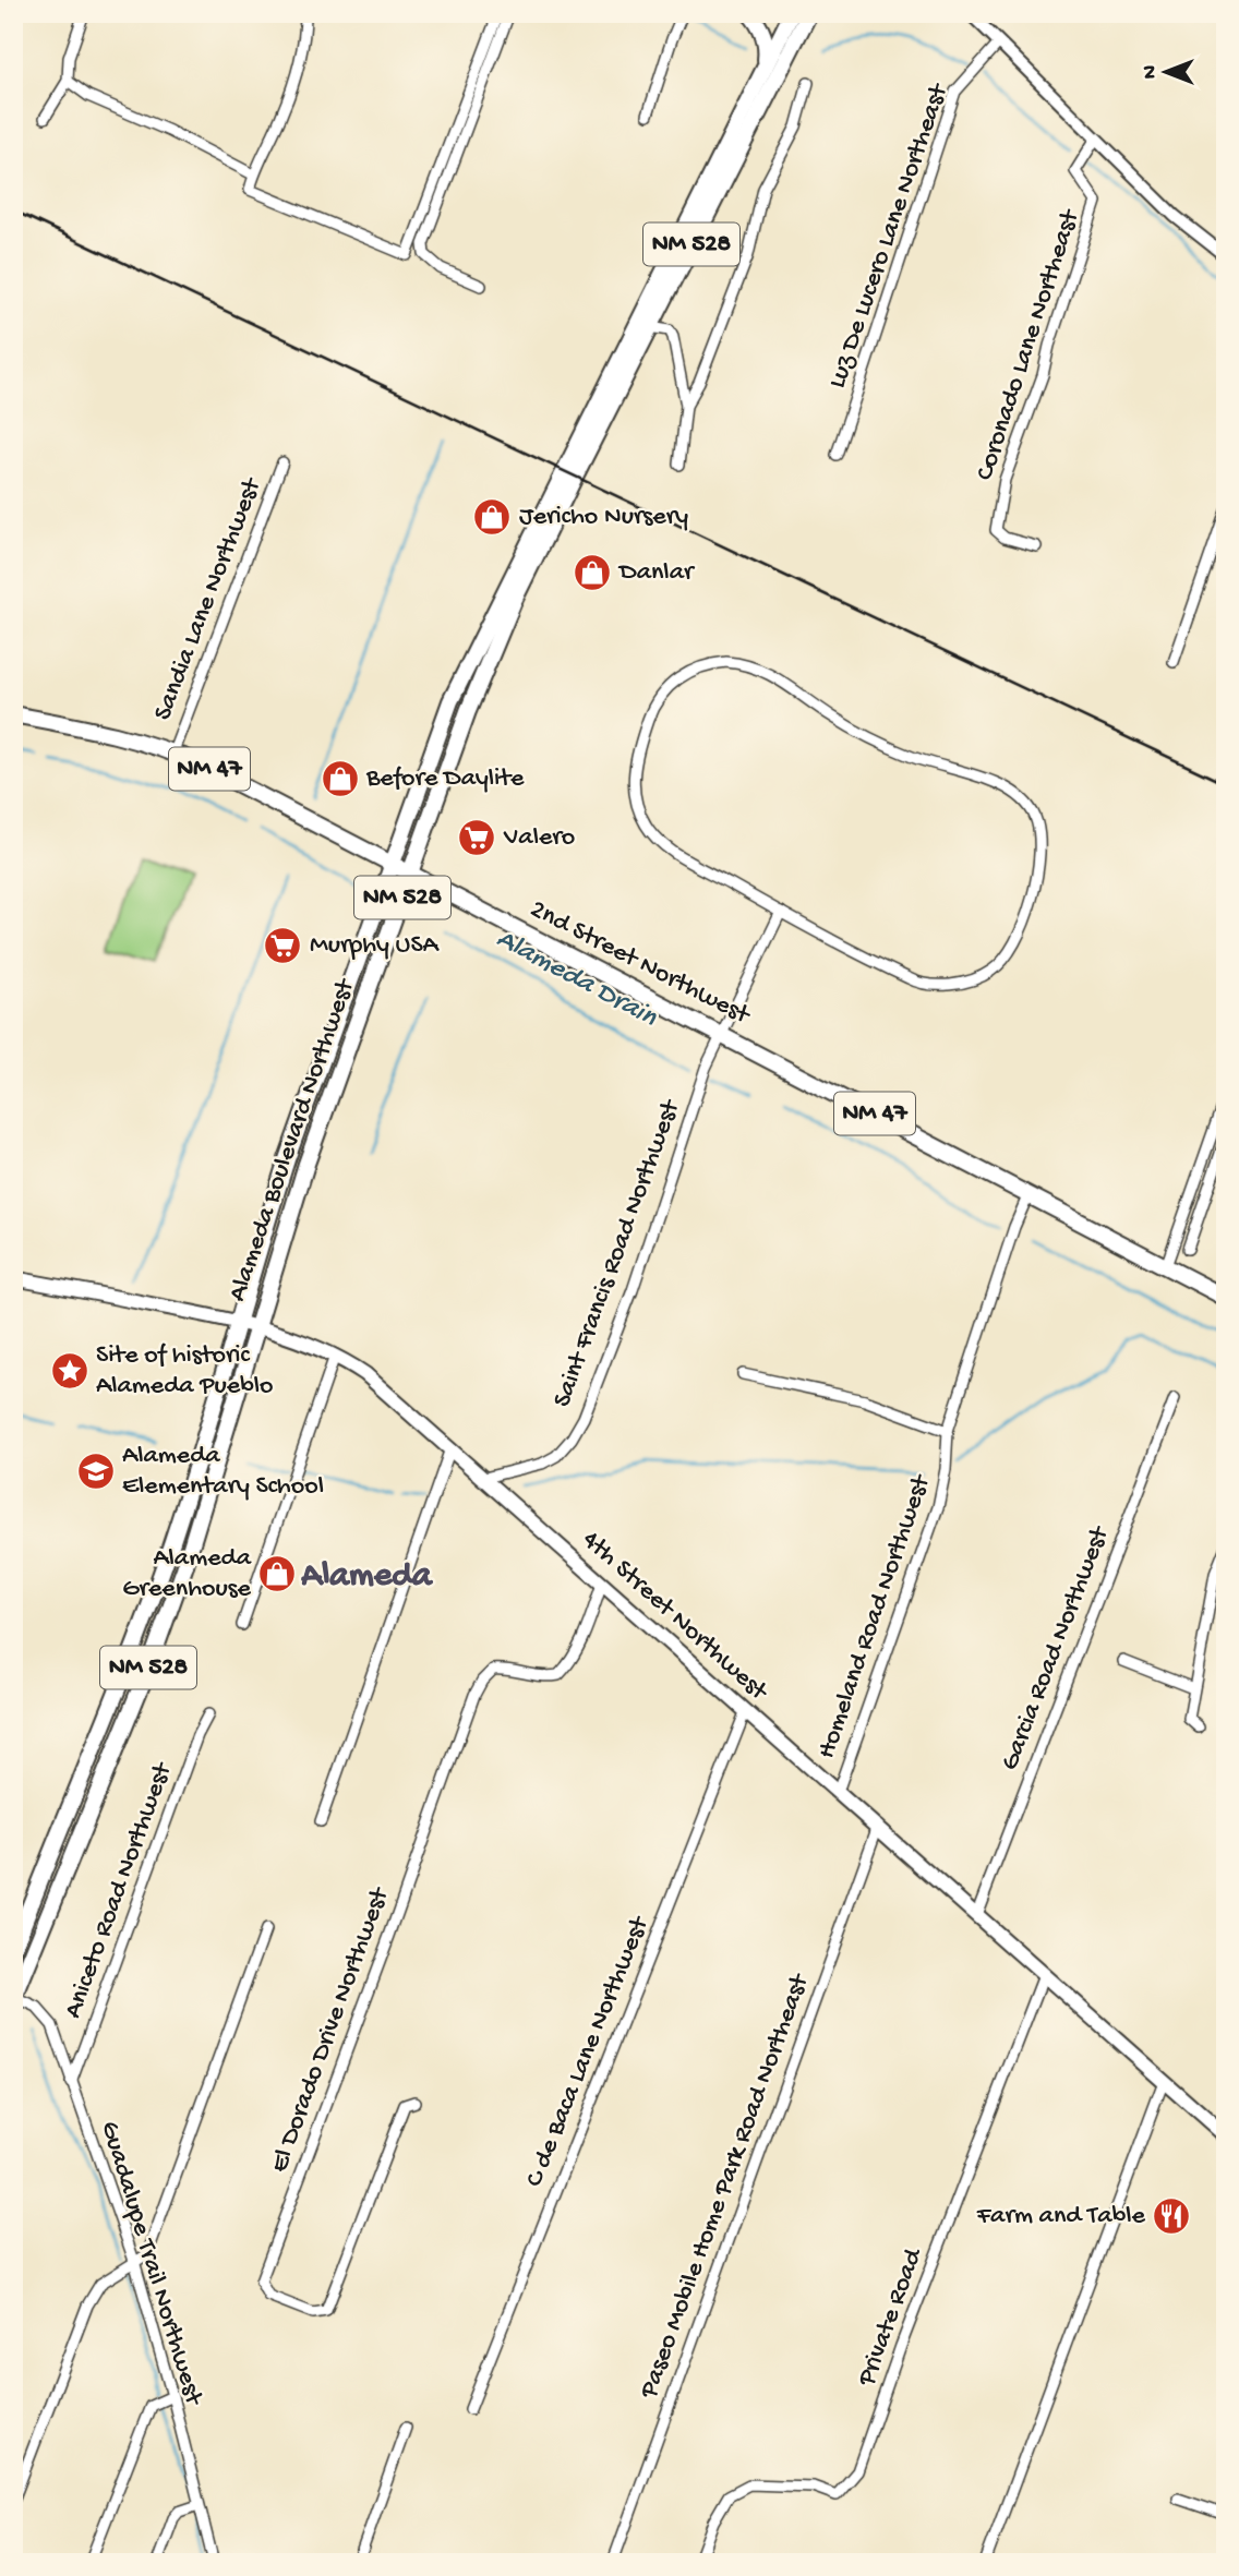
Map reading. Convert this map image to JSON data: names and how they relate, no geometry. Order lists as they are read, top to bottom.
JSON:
{
  "streets": {
    "main road": [
      "NM 528",
      "NM 47",
      "2nd Street Northwest",
      "Alameda Boulevard Northwest",
      "4th Street Northwest"
    ],
    "street": [
      "Luz De Lucero Lane Northeast",
      "Coronado Lane Northeast",
      "Sandia Lane Northwest",
      "Saint Francis Road Northwest",
      "Homeland Road Northwest",
      "Garcia Road Northwest",
      "Aniceto Road Northwest",
      "El Dorado Drive Northwest",
      "C de Baca Lane Northwest",
      "Paseo Mobile Home Park Road Northeast",
      "Guadalupe Trail Northwest",
      "Private Road"
    ]
  },
  "crossings": [
    ["NM 528", "Alameda Boulevard Northwest"],
    ["Sandia Lane Northwest", "2nd Street Northwest"],
    ["2nd Street Northwest", "Alameda Boulevard Northwest"],
    ["2nd Street Northwest", "Saint Francis Road Northwest"],
    ["2nd Street Northwest", "Homeland Road Northwest"],
    ["Alameda Boulevard Northwest", "4th Street Northwest"],
    ["Alameda Boulevard Northwest", "Guadalupe Trail Northwest"],
    ["Saint Francis Road Northwest", "4th Street Northwest"],
    ["4th Street Northwest", "Homeland Road Northwest"],
    ["4th Street Northwest", "Garcia Road Northwest"],
    ["4th Street Northwest", "El Dorado Drive Northwest"],
    ["4th Street Northwest", "C de Baca Lane Northwest"],
    ["4th Street Northwest", "Paseo Mobile Home Park Road Northeast"],
    ["4th Street Northwest", "Private Road"],
    ["Aniceto Road Northwest", "Guadalupe Trail Northwest"]
  ],
  "districts": ["Alameda"],
  "water": ["Alameda Drain"],
  "places": {
    "shop": [
      "Jericho Nursery",
      "Danlar",
      "Before Daylite",
      "Alameda Greenhouse"
    ],
    "supermarket": ["Valero", "Murphy USA"],
    "place": ["Site of historic Alameda Pueblo"],
    "school or university": ["Alameda Elementary School"],
    "restaurant": ["Farm and Table"]
  },
  "north": "left"
}
